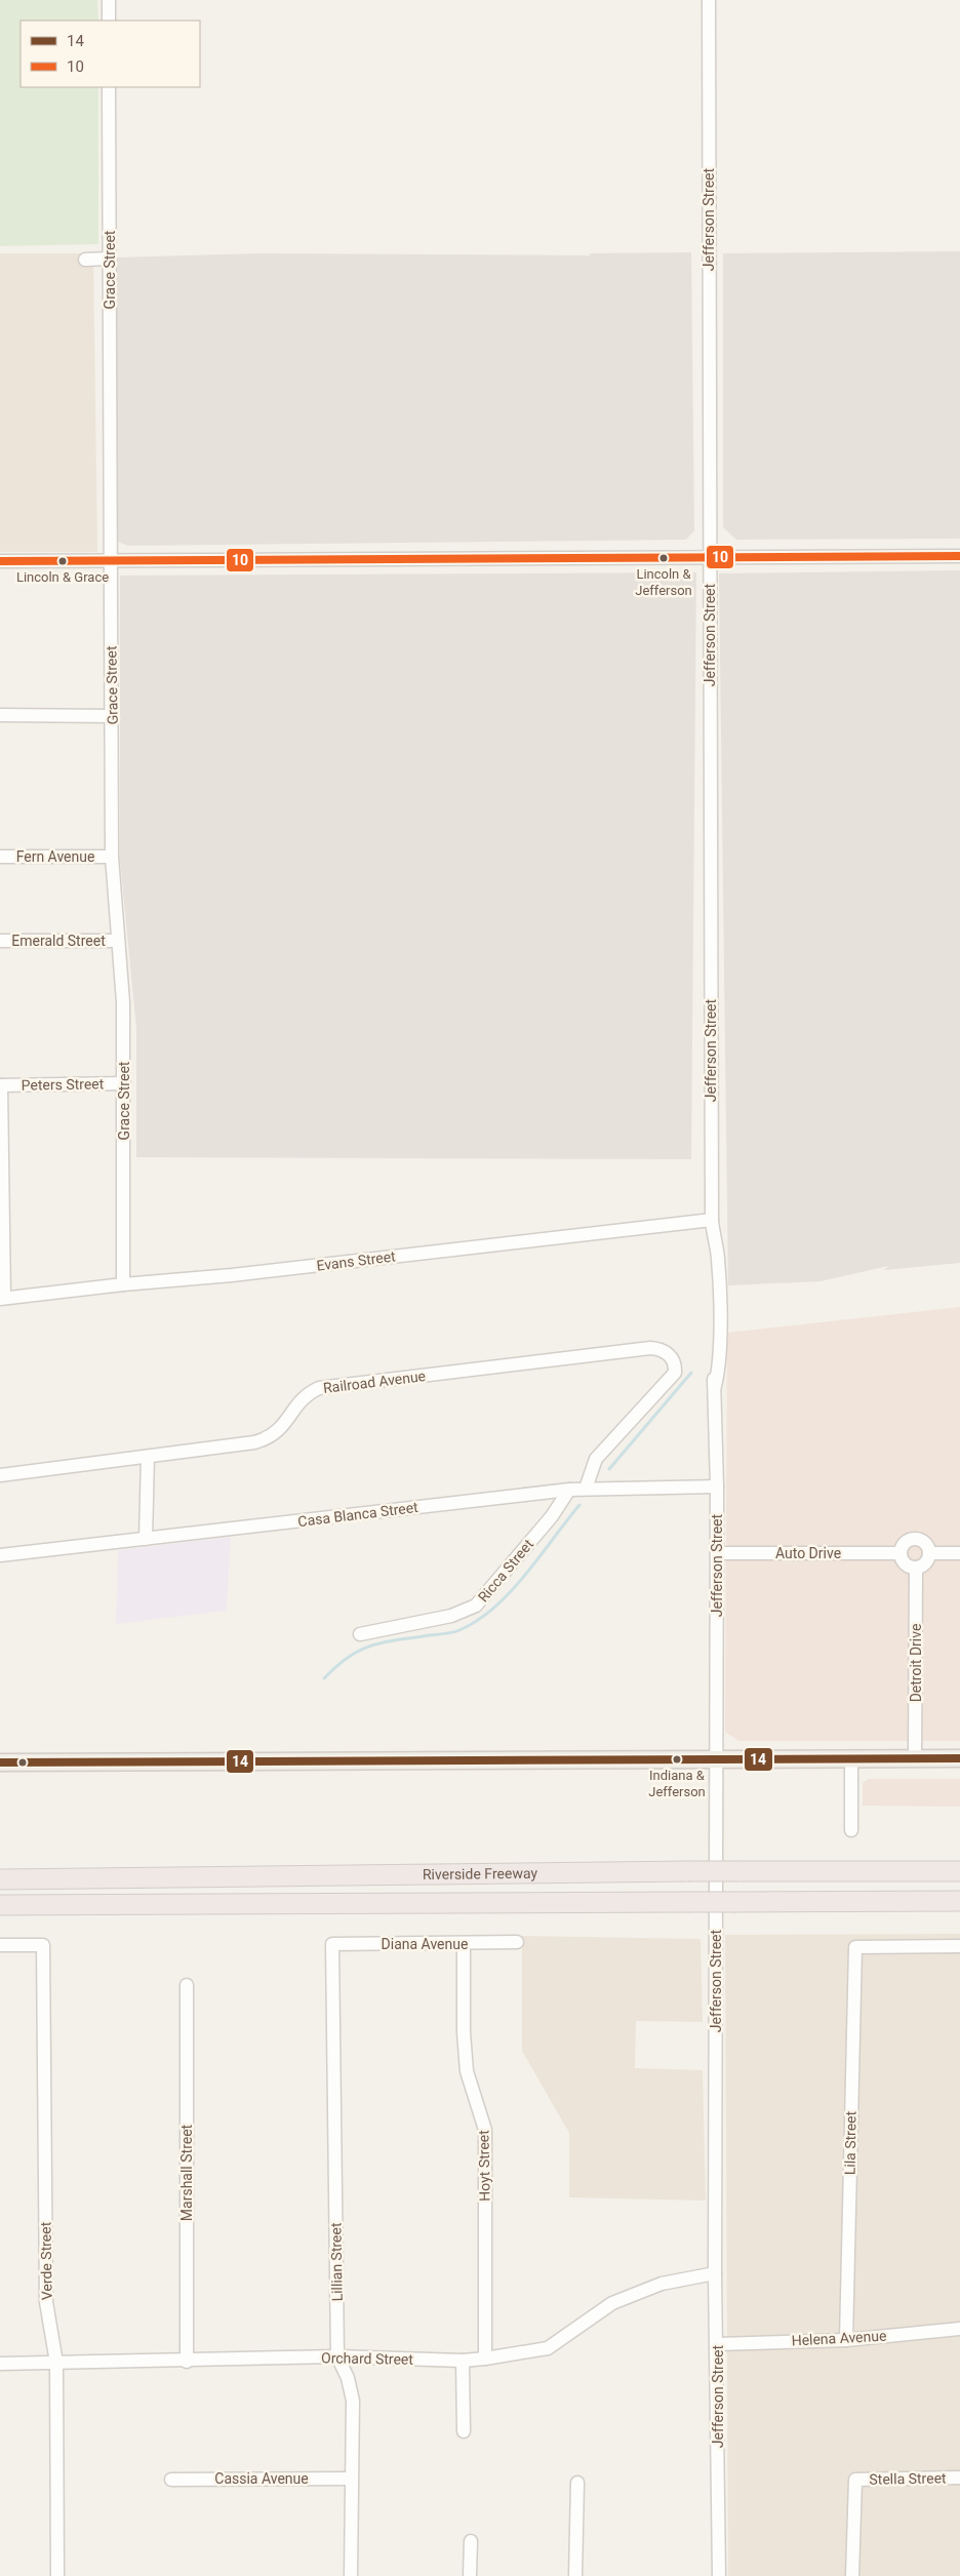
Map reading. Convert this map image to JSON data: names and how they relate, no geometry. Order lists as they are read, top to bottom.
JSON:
{
  "streets": {
    "highway": ["Riverside Freeway"],
    "street": [
      "Jefferson Street",
      "Grace Street",
      "Fern Avenue",
      "Emerald Street",
      "Peters Street",
      "Evans Street",
      "Railroad Avenue",
      "Casa Blanca Street",
      "Auto Drive",
      "Ricca Street",
      "Detroit Drive",
      "Diana Avenue",
      "Lila Street",
      "Hoyt Street",
      "Marshall Street",
      "Verde Street",
      "Lillian Street",
      "Helena Avenue",
      "Orchard Street",
      "Cassia Avenue",
      "Stella Street"
    ]
  },
  "crossings": [
    ["Jefferson Street", "Evans Street"],
    ["Jefferson Street", "Casa Blanca Street"],
    ["Jefferson Street", "Auto Drive"],
    ["Jefferson Street", "Helena Avenue"],
    ["Jefferson Street", "Orchard Street"],
    ["Grace Street", "Fern Avenue"],
    ["Grace Street", "Emerald Street"],
    ["Grace Street", "Peters Street"],
    ["Grace Street", "Evans Street"],
    ["Railroad Avenue", "Casa Blanca Street"],
    ["Casa Blanca Street", "Ricca Street"],
    ["Auto Drive", "Detroit Drive"],
    ["Diana Avenue", "Hoyt Street"],
    ["Diana Avenue", "Lillian Street"],
    ["Lila Street", "Helena Avenue"],
    ["Hoyt Street", "Orchard Street"],
    ["Marshall Street", "Orchard Street"],
    ["Verde Street", "Orchard Street"],
    ["Lillian Street", "Orchard Street"],
    ["Lillian Street", "Cassia Avenue"]
  ],
  "places": ["Lincoln & Jefferson", "Lincoln & Grace", "Indiana & Jefferson"],
  "lines": ["transit line 10", "transit line 14"],
  "legend": ["14", "10"]
}
